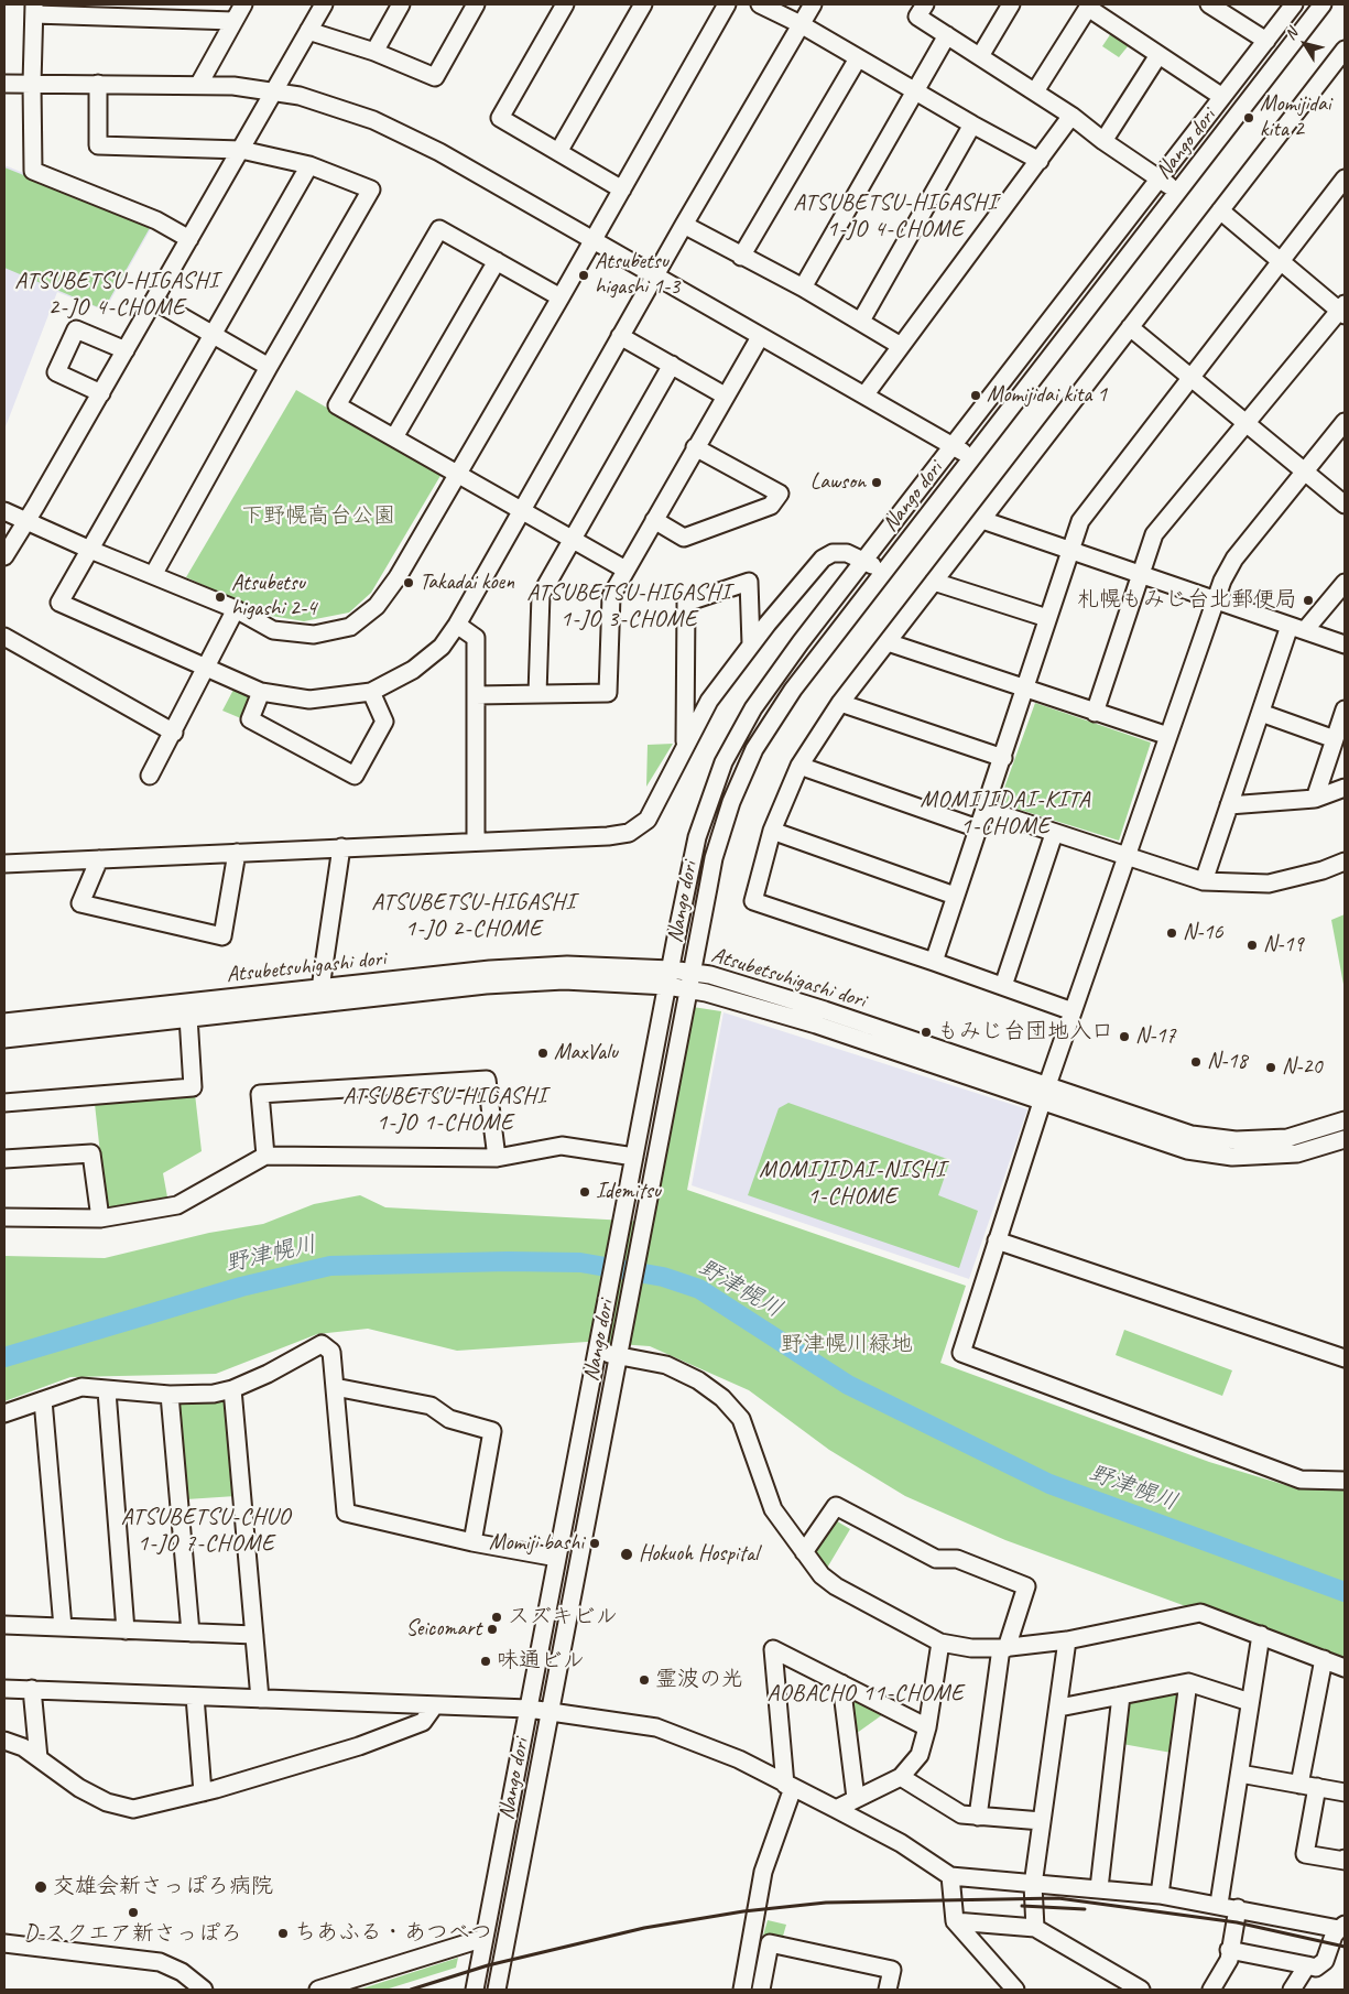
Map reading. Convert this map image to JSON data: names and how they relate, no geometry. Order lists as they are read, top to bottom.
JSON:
{
  "streets": {
    "street": ["Nango dori", "Atsubetsuhigashi dori"]
  },
  "crossings": [
    ["Nango dori", "Atsubetsuhigashi dori"]
  ],
  "districts": [
    "ATSUBETSU-HIGASHI 1-JO 4-CHOME",
    "ATSUBETSU-HIGASHI 2-JO 4-CHOME",
    "ATSUBETSU-HIGASHI 1-JO 3-CHOME",
    "MOMIJIDAI-KITA 1-CHOME",
    "ATSUBETSU-HIGASHI 1-JO 2-CHOME",
    "ATSUBETSU-HIGASHI 1-JO 1-CHOME",
    "MOMIJIDAI-NISHI 1-CHOME",
    "ATSUBETSU-CHUO 1-JO 7-CHOME",
    "AOBACHO 11-CHOME"
  ],
  "water": ["野津幌川"],
  "parks": ["下野幌高台公園", "野津幌川緑地"],
  "places": [
    "Momijidai kita 2",
    "Atsubetsu higashi 1-3",
    "Momijidai kita 1",
    "Lawson",
    "Takadai koen",
    "Atsubetsu higashi 2-4",
    "札幌もみじ台北郵便局",
    "N-16",
    "N-19",
    "もみじ台団地入口",
    "N-17",
    "MaxValu",
    "N-18",
    "N-20",
    "Idemitsu",
    "Momiji bashi",
    "Hokuoh Hospital",
    "スズキビル",
    "Seicomart",
    "味通ビル",
    "霊波の光",
    "交雄会新さっぽろ病院",
    "D-スクエア新さっぽろ",
    "ちあふる・あつべつ"
  ],
  "north": "top left"
}
